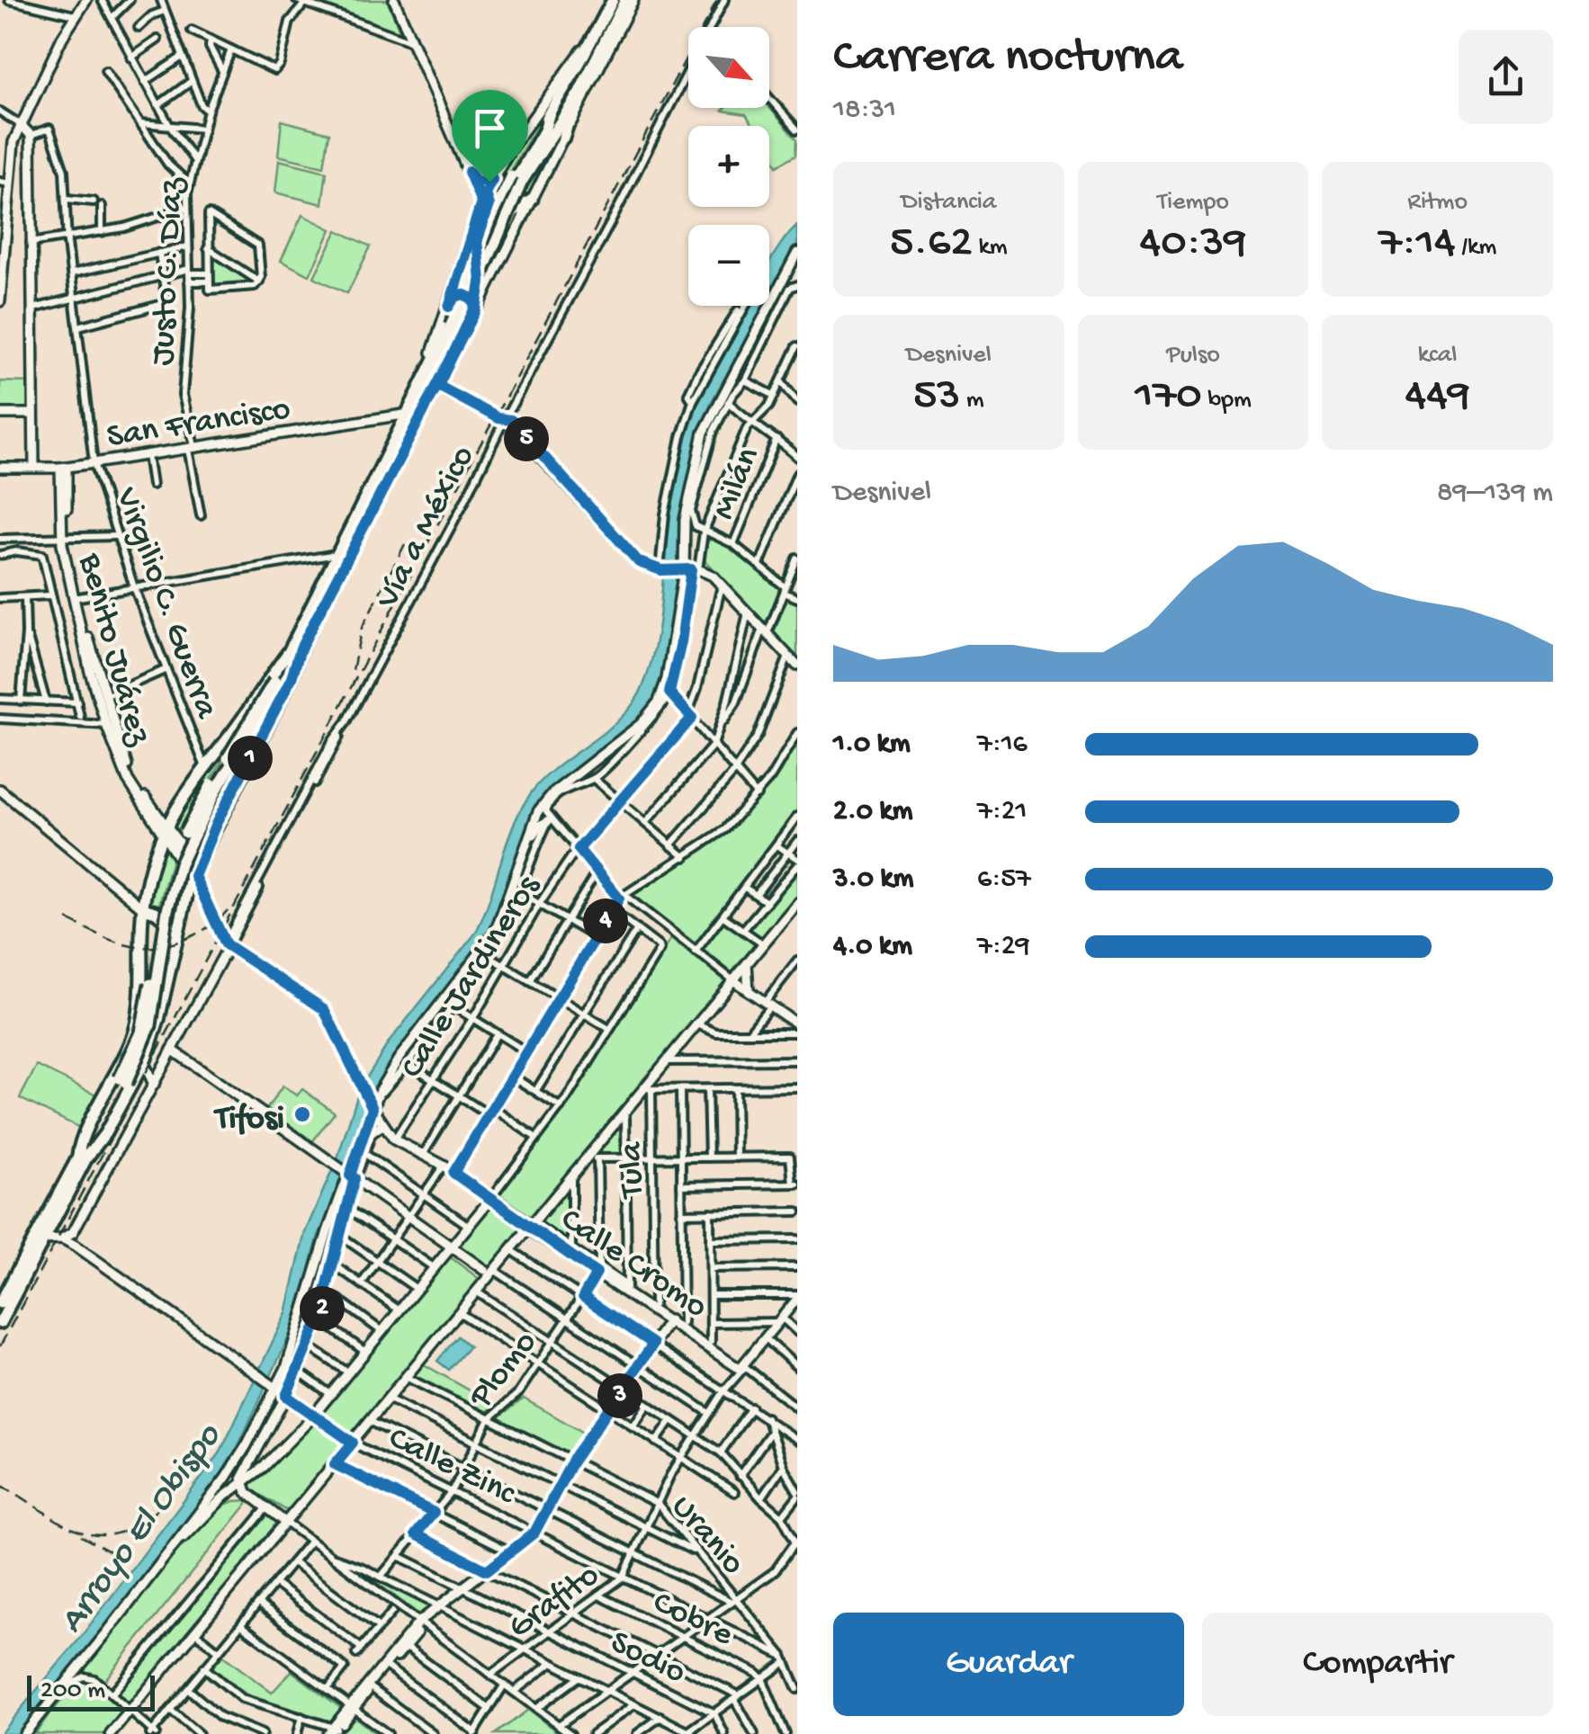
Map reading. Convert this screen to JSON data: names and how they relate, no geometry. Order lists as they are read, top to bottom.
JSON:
{
  "streets": {
    "street": [
      "Justo C. Díaz",
      "San Francisco",
      "Milán",
      "Vía a México",
      "Virgilio C. Guerra",
      "Benito Juárez",
      "Calle Jardineros",
      "Tula",
      "Calle Cromo",
      "Plomo",
      "Calle Zinc",
      "Uranio",
      "Grafito",
      "Cobre",
      "Sodio"
    ]
  },
  "crossings": [
    ["Justo C. Díaz", "San Francisco"],
    ["Justo C. Díaz", "Virgilio C. Guerra"],
    ["San Francisco", "Virgilio C. Guerra"],
    ["San Francisco", "Benito Juárez"],
    ["Vía a México", "Benito Juárez"],
    ["Tula", "Calle Cromo"],
    ["Calle Cromo", "Plomo"],
    ["Calle Cromo", "Grafito"],
    ["Plomo", "Calle Zinc"],
    ["Plomo", "Uranio"],
    ["Plomo", "Sodio"],
    ["Calle Zinc", "Uranio"],
    ["Calle Zinc", "Grafito"],
    ["Uranio", "Grafito"],
    ["Grafito", "Cobre"],
    ["Grafito", "Sodio"]
  ],
  "water": ["Arroyo El Obispo"],
  "places": ["Tifosi"],
  "scale_bar": "200 m",
  "north": "bottom right",
  "page": {
    "heading": ["Carrera nocturna", "18:31"],
    "map_buttons": ["+", "−"],
    "stats": [
      ["Distancia", "5.62 km"],
      ["Tiempo", "40:39"],
      ["Ritmo", "7:14 /km"],
      ["Desnivel", "53 m"],
      ["Pulso", "170 bpm"],
      ["kcal", "449"]
    ],
    "pins": [
      "5",
      "1",
      "4",
      "2",
      "3"
    ],
    "chart": ["Desnivel", "89–139 m"],
    "list": [
      {
        "name": "1.0 km",
        "note": "7:16"
      },
      {
        "name": "2.0 km",
        "note": "7:21"
      },
      {
        "name": "3.0 km",
        "note": "6:57"
      },
      {
        "name": "4.0 km",
        "note": "7:29"
      }
    ],
    "buttons": ["Guardar", "Compartir"],
    "scale": "200 m"
  }
}
